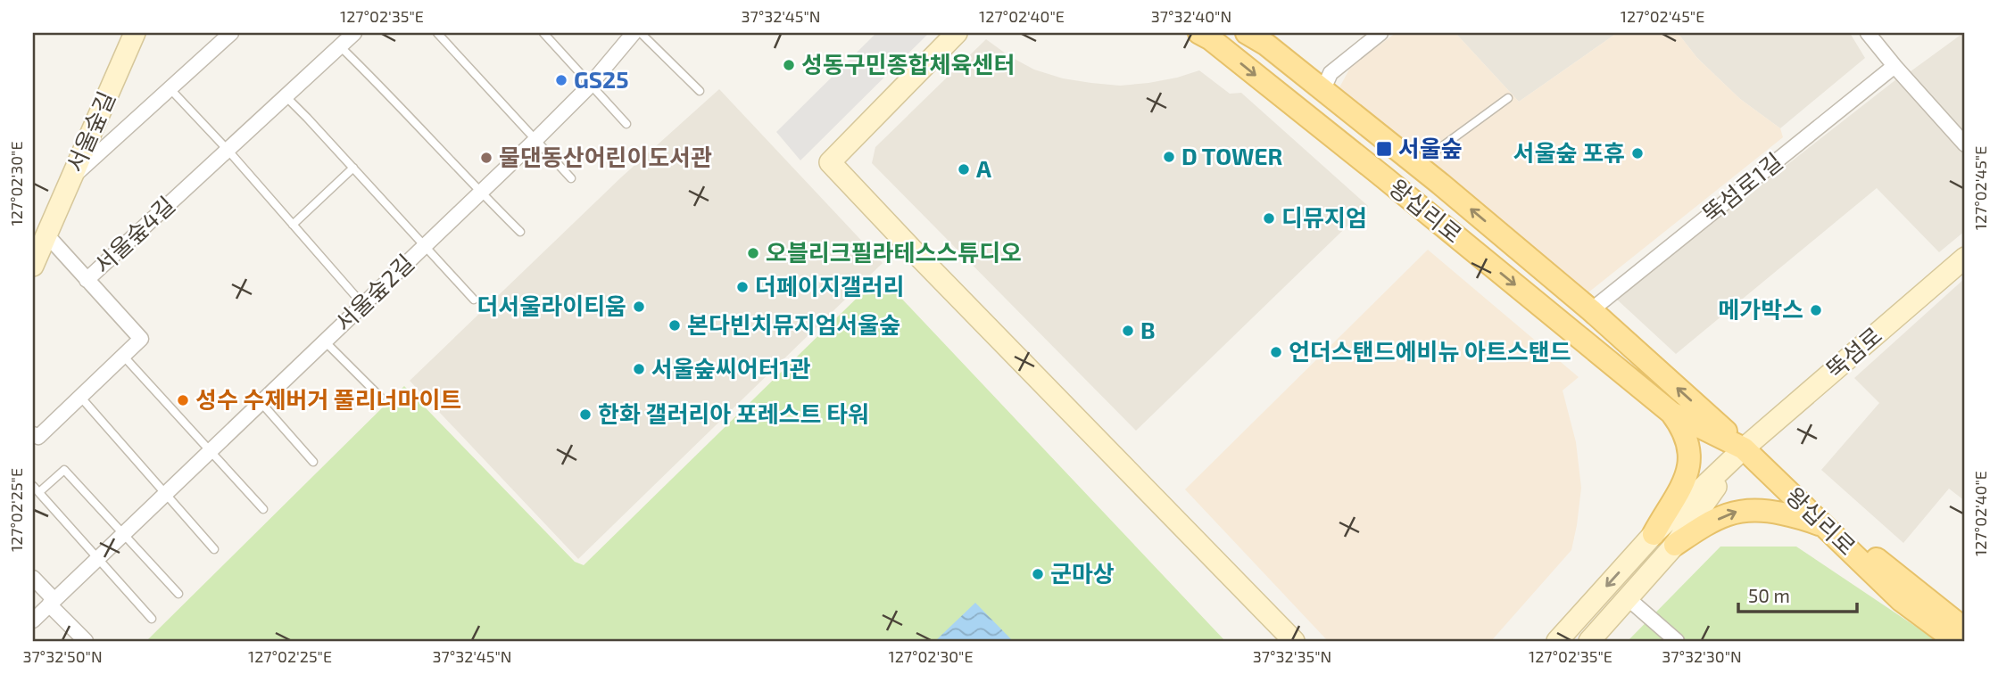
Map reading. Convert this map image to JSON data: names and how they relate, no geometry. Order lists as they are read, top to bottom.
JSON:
{
  "streets": {
    "main road": ["왕십리로"],
    "street": [
      "서울숲길",
      "뚝섬로1길",
      "서울숲4길",
      "서울숲2길",
      "뚝섬로"
    ]
  },
  "crossings": [
    ["서울숲길", "서울숲4길"],
    ["뚝섬로1길", "왕십리로"],
    ["왕십리로", "뚝섬로"]
  ],
  "places": {
    "other": [
      "성동구민종합체육센터",
      "GS25",
      "서울숲 포휴",
      "D TOWER",
      "물댄동산어린이도서관",
      "A",
      "디뮤지엄",
      "오블리크필라테스스튜디오",
      "더페이지갤러리",
      "더서울라이티움",
      "메가박스",
      "본다빈치뮤지엄서울숲",
      "B",
      "언더스탠드에비뉴 아트스탠드",
      "서울숲씨어터1관",
      "성수 수제버거 풀리너마이트",
      "한화 갤러리아 포레스트 타워",
      "군마상"
    ],
    "transit": ["서울숲"]
  },
  "scale_bar": "50 m",
  "coordinates": [
    "127°02'35\"E",
    "37°32'45\"N",
    "127°02'40\"E",
    "37°32'40\"N",
    "127°02'45\"E",
    "127°02'30\"E",
    "127°02'25\"E",
    "37°32'50\"N",
    "37°32'35\"N",
    "37°32'30\"N"
  ]
}
